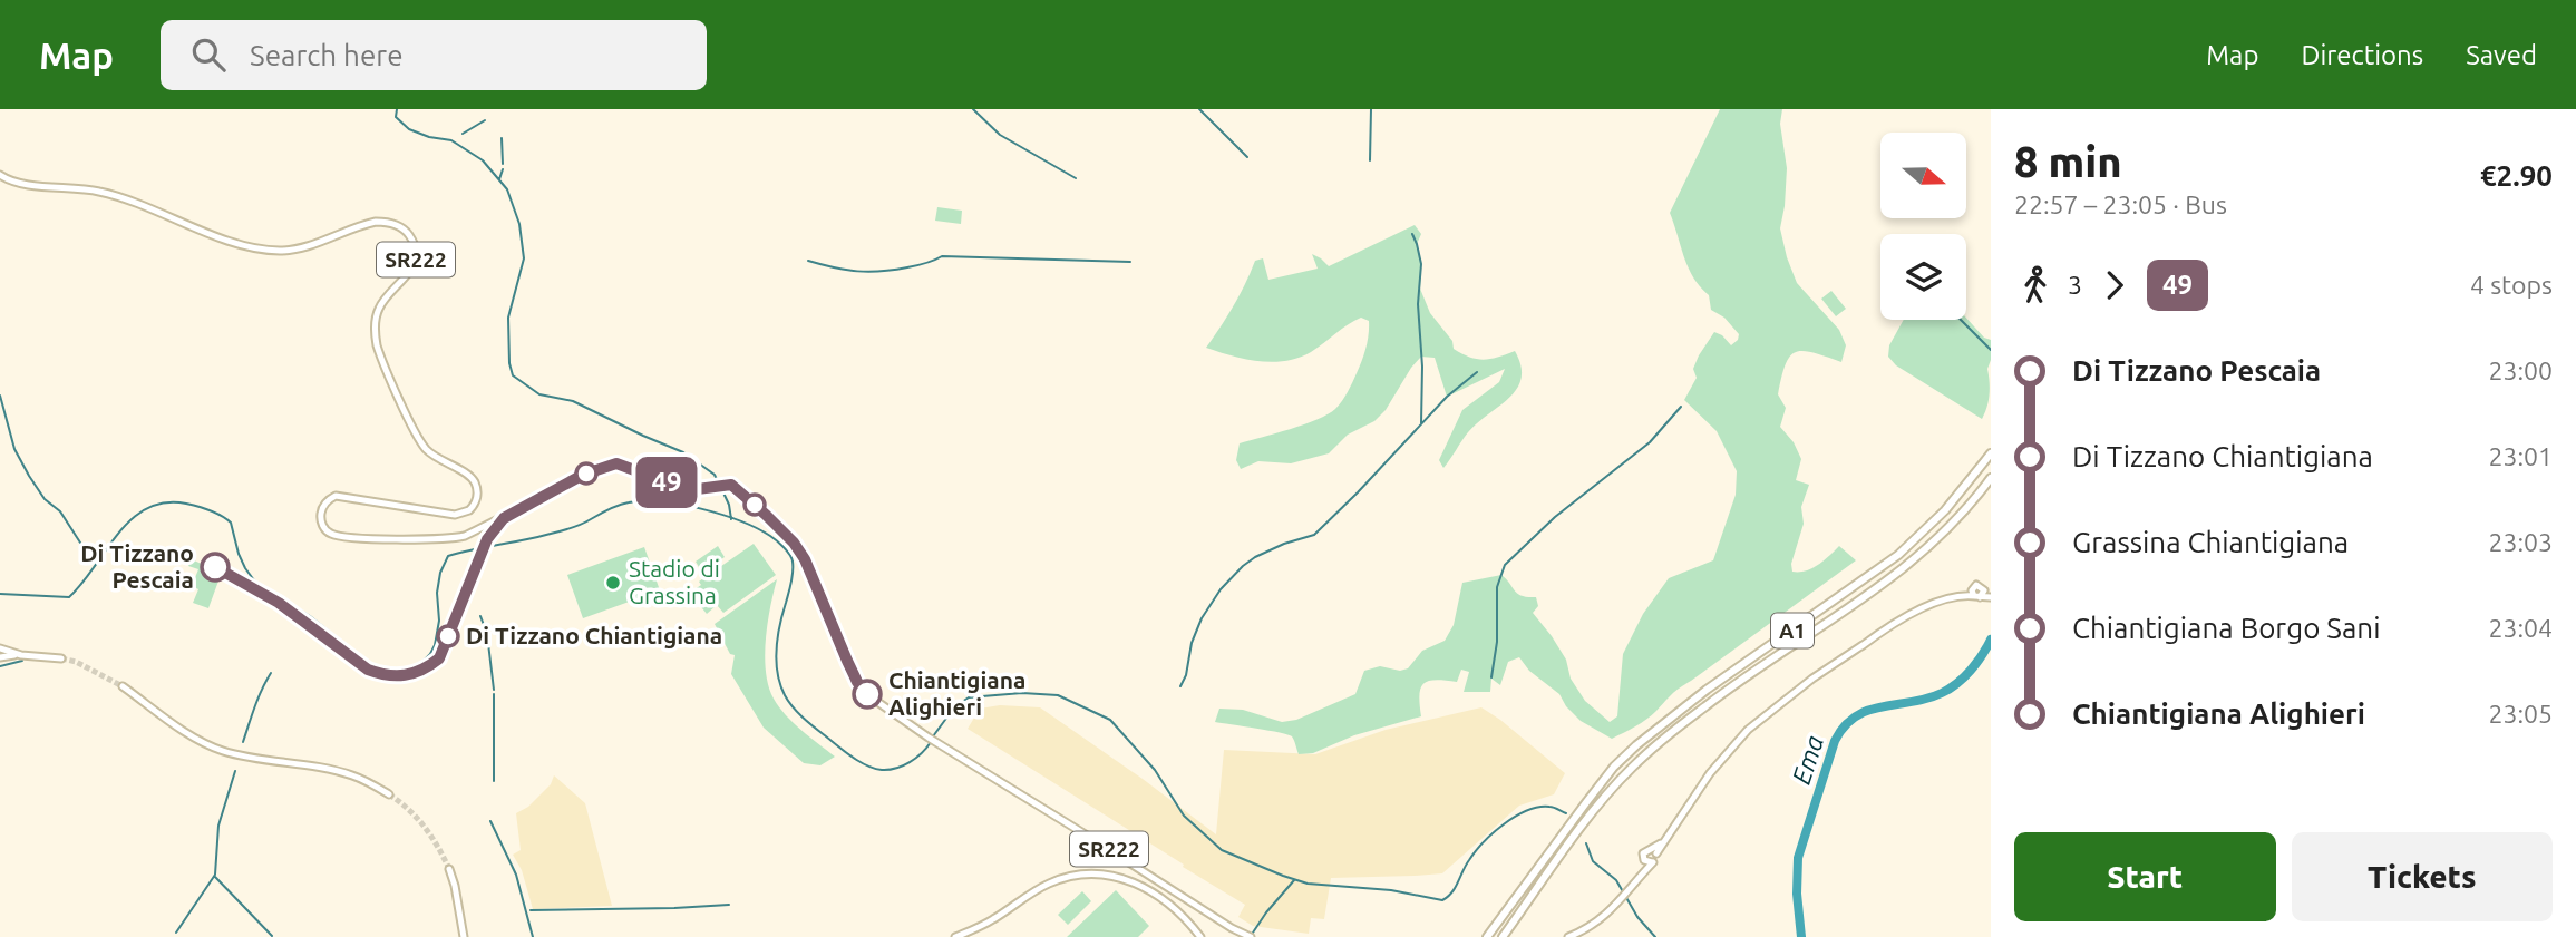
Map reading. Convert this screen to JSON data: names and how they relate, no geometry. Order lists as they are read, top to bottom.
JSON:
{
  "streets": {
    "highway": ["A1"],
    "main road": ["SR222"]
  },
  "water": ["Ema"],
  "places": [
    "Di Tizzano Pescaia",
    "Stadio di Grassina",
    "Di Tizzano Chiantigiana",
    "Chiantigiana Alighieri"
  ],
  "lines": ["bus line 49"],
  "north": "right",
  "page": {
    "header": "Map",
    "search": "Search here",
    "nav": ["Map", "Directions", "Saved"],
    "on_map": "49",
    "heading": ["8 min", "22:57 – 23:05 · Bus", "€2.90"],
    "legs": ["3", "49", "4 stops"],
    "list": [
      {
        "name": "Di Tizzano Pescaia",
        "value": "23:00"
      },
      {
        "name": "Di Tizzano Chiantigiana",
        "value": "23:01"
      },
      {
        "name": "Grassina Chiantigiana",
        "value": "23:03"
      },
      {
        "name": "Chiantigiana Borgo Sani",
        "value": "23:04"
      },
      {
        "name": "Chiantigiana Alighieri",
        "value": "23:05"
      }
    ],
    "buttons": ["Start", "Tickets"]
  }
}
